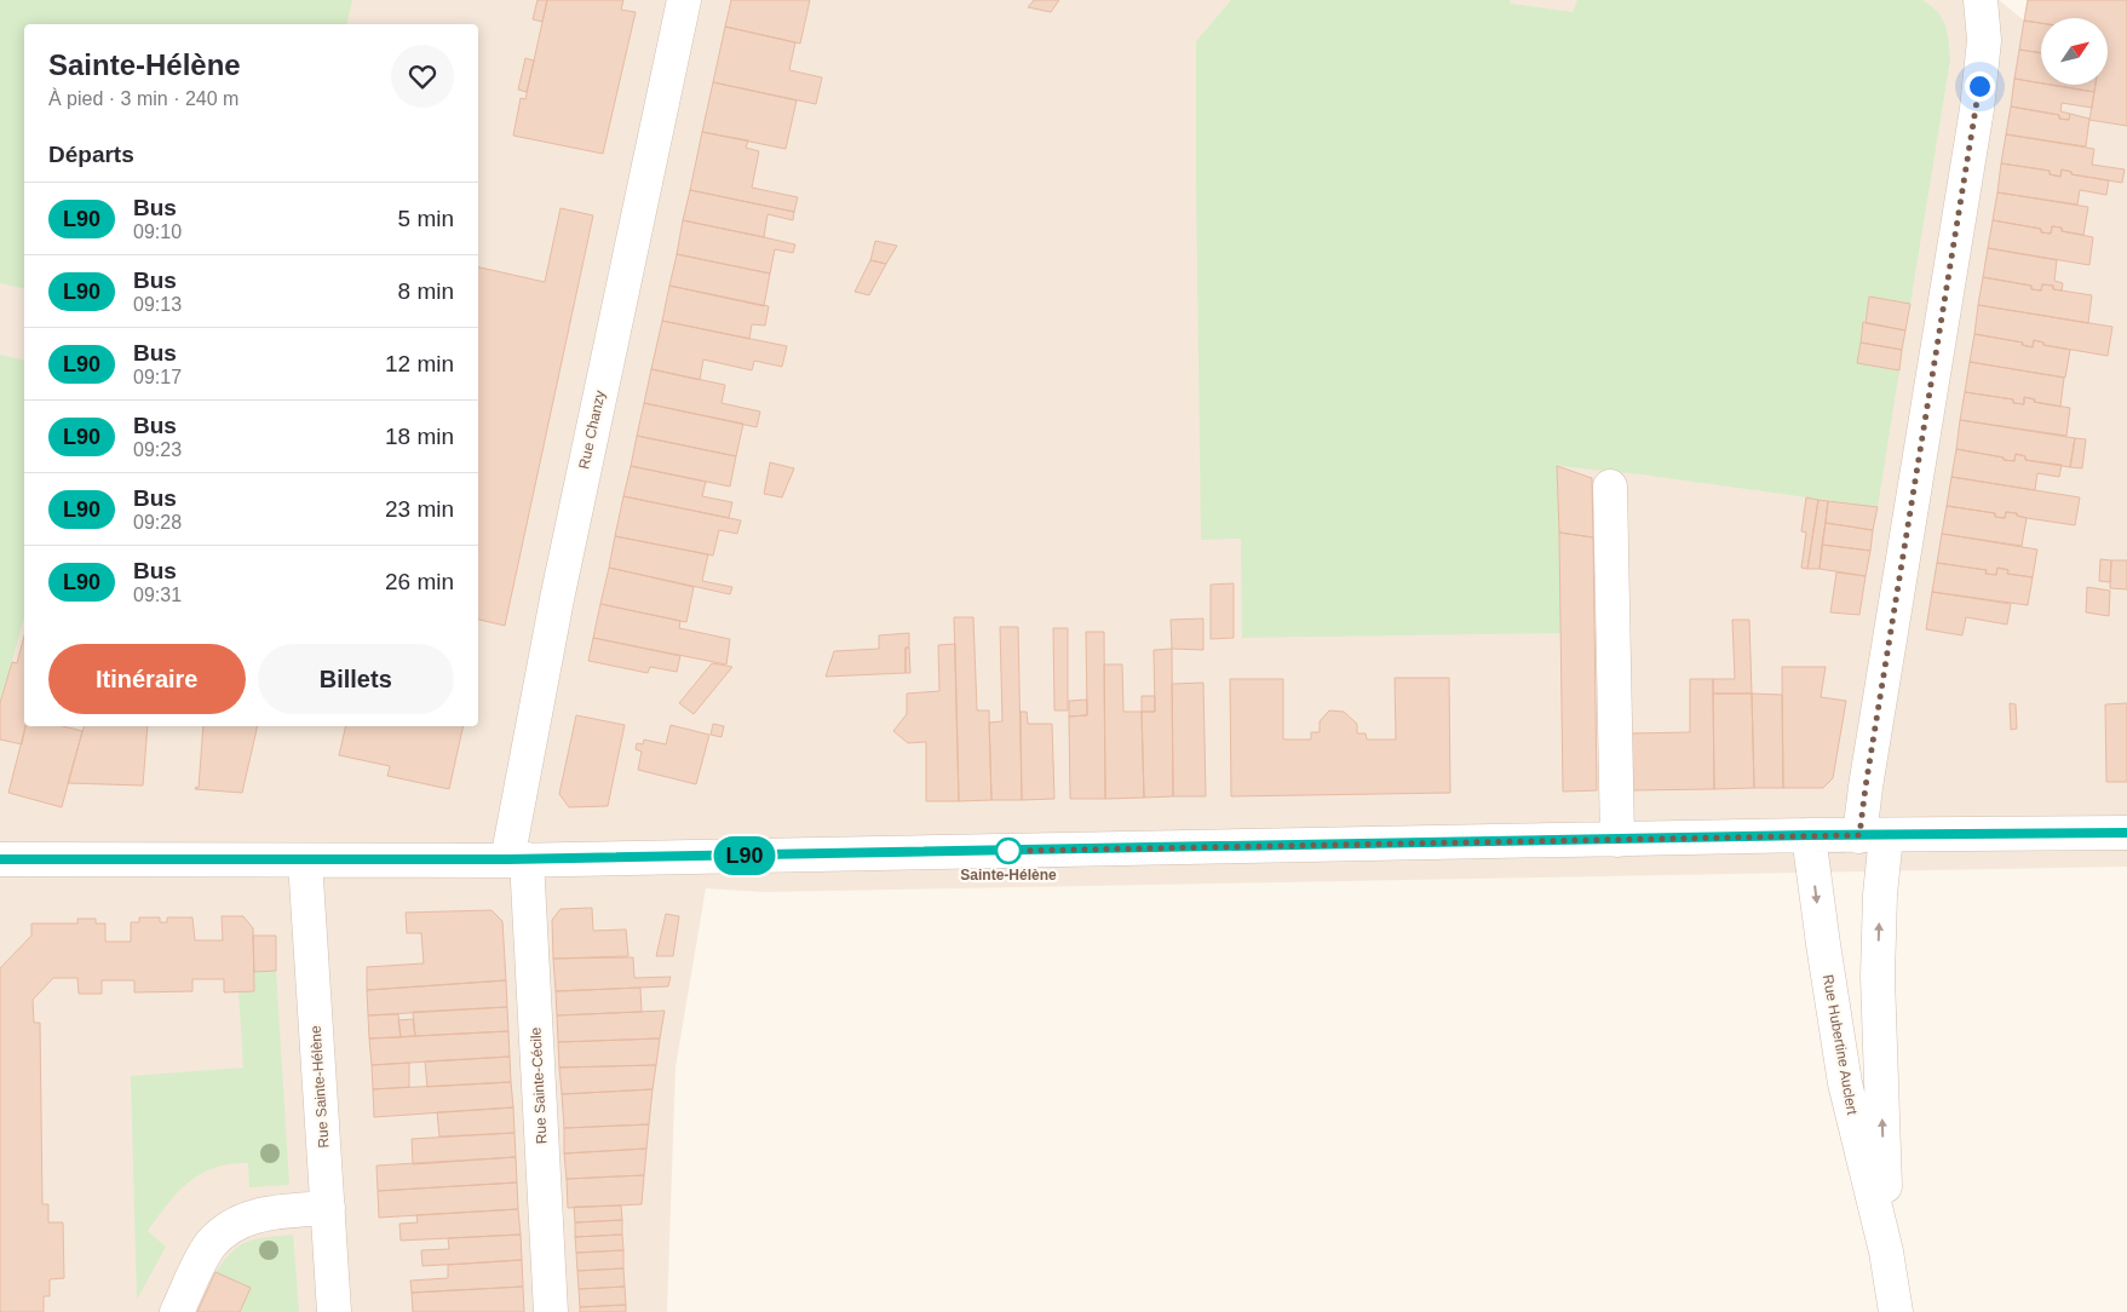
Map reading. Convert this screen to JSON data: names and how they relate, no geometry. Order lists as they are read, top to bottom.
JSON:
{
  "streets": {
    "street": [
      "Rue Chanzy",
      "Rue Hubertine Auclert",
      "Rue Sainte-Cécile",
      "Rue Sainte-Hélène"
    ]
  },
  "crossings": [
    ["Rue Chanzy", "Rue Sainte-Cécile"]
  ],
  "places": ["Sainte-Hélène"],
  "lines": ["bus line L90"],
  "north": "top right",
  "page": {
    "on_map": "L90",
    "heading": [
      ["Sainte-Hélène", "À pied · 3 min · 240 m"],
      "Départs"
    ],
    "list": [
      {
        "mark": "L90",
        "name": "Bus",
        "note": "09:10",
        "value": "5 min"
      },
      {
        "mark": "L90",
        "name": "Bus",
        "note": "09:13",
        "value": "8 min"
      },
      {
        "mark": "L90",
        "name": "Bus",
        "note": "09:17",
        "value": "12 min"
      },
      {
        "mark": "L90",
        "name": "Bus",
        "note": "09:23",
        "value": "18 min"
      },
      {
        "mark": "L90",
        "name": "Bus",
        "note": "09:28",
        "value": "23 min"
      },
      {
        "mark": "L90",
        "name": "Bus",
        "note": "09:31",
        "value": "26 min"
      }
    ],
    "buttons": ["Itinéraire", "Billets"]
  }
}
